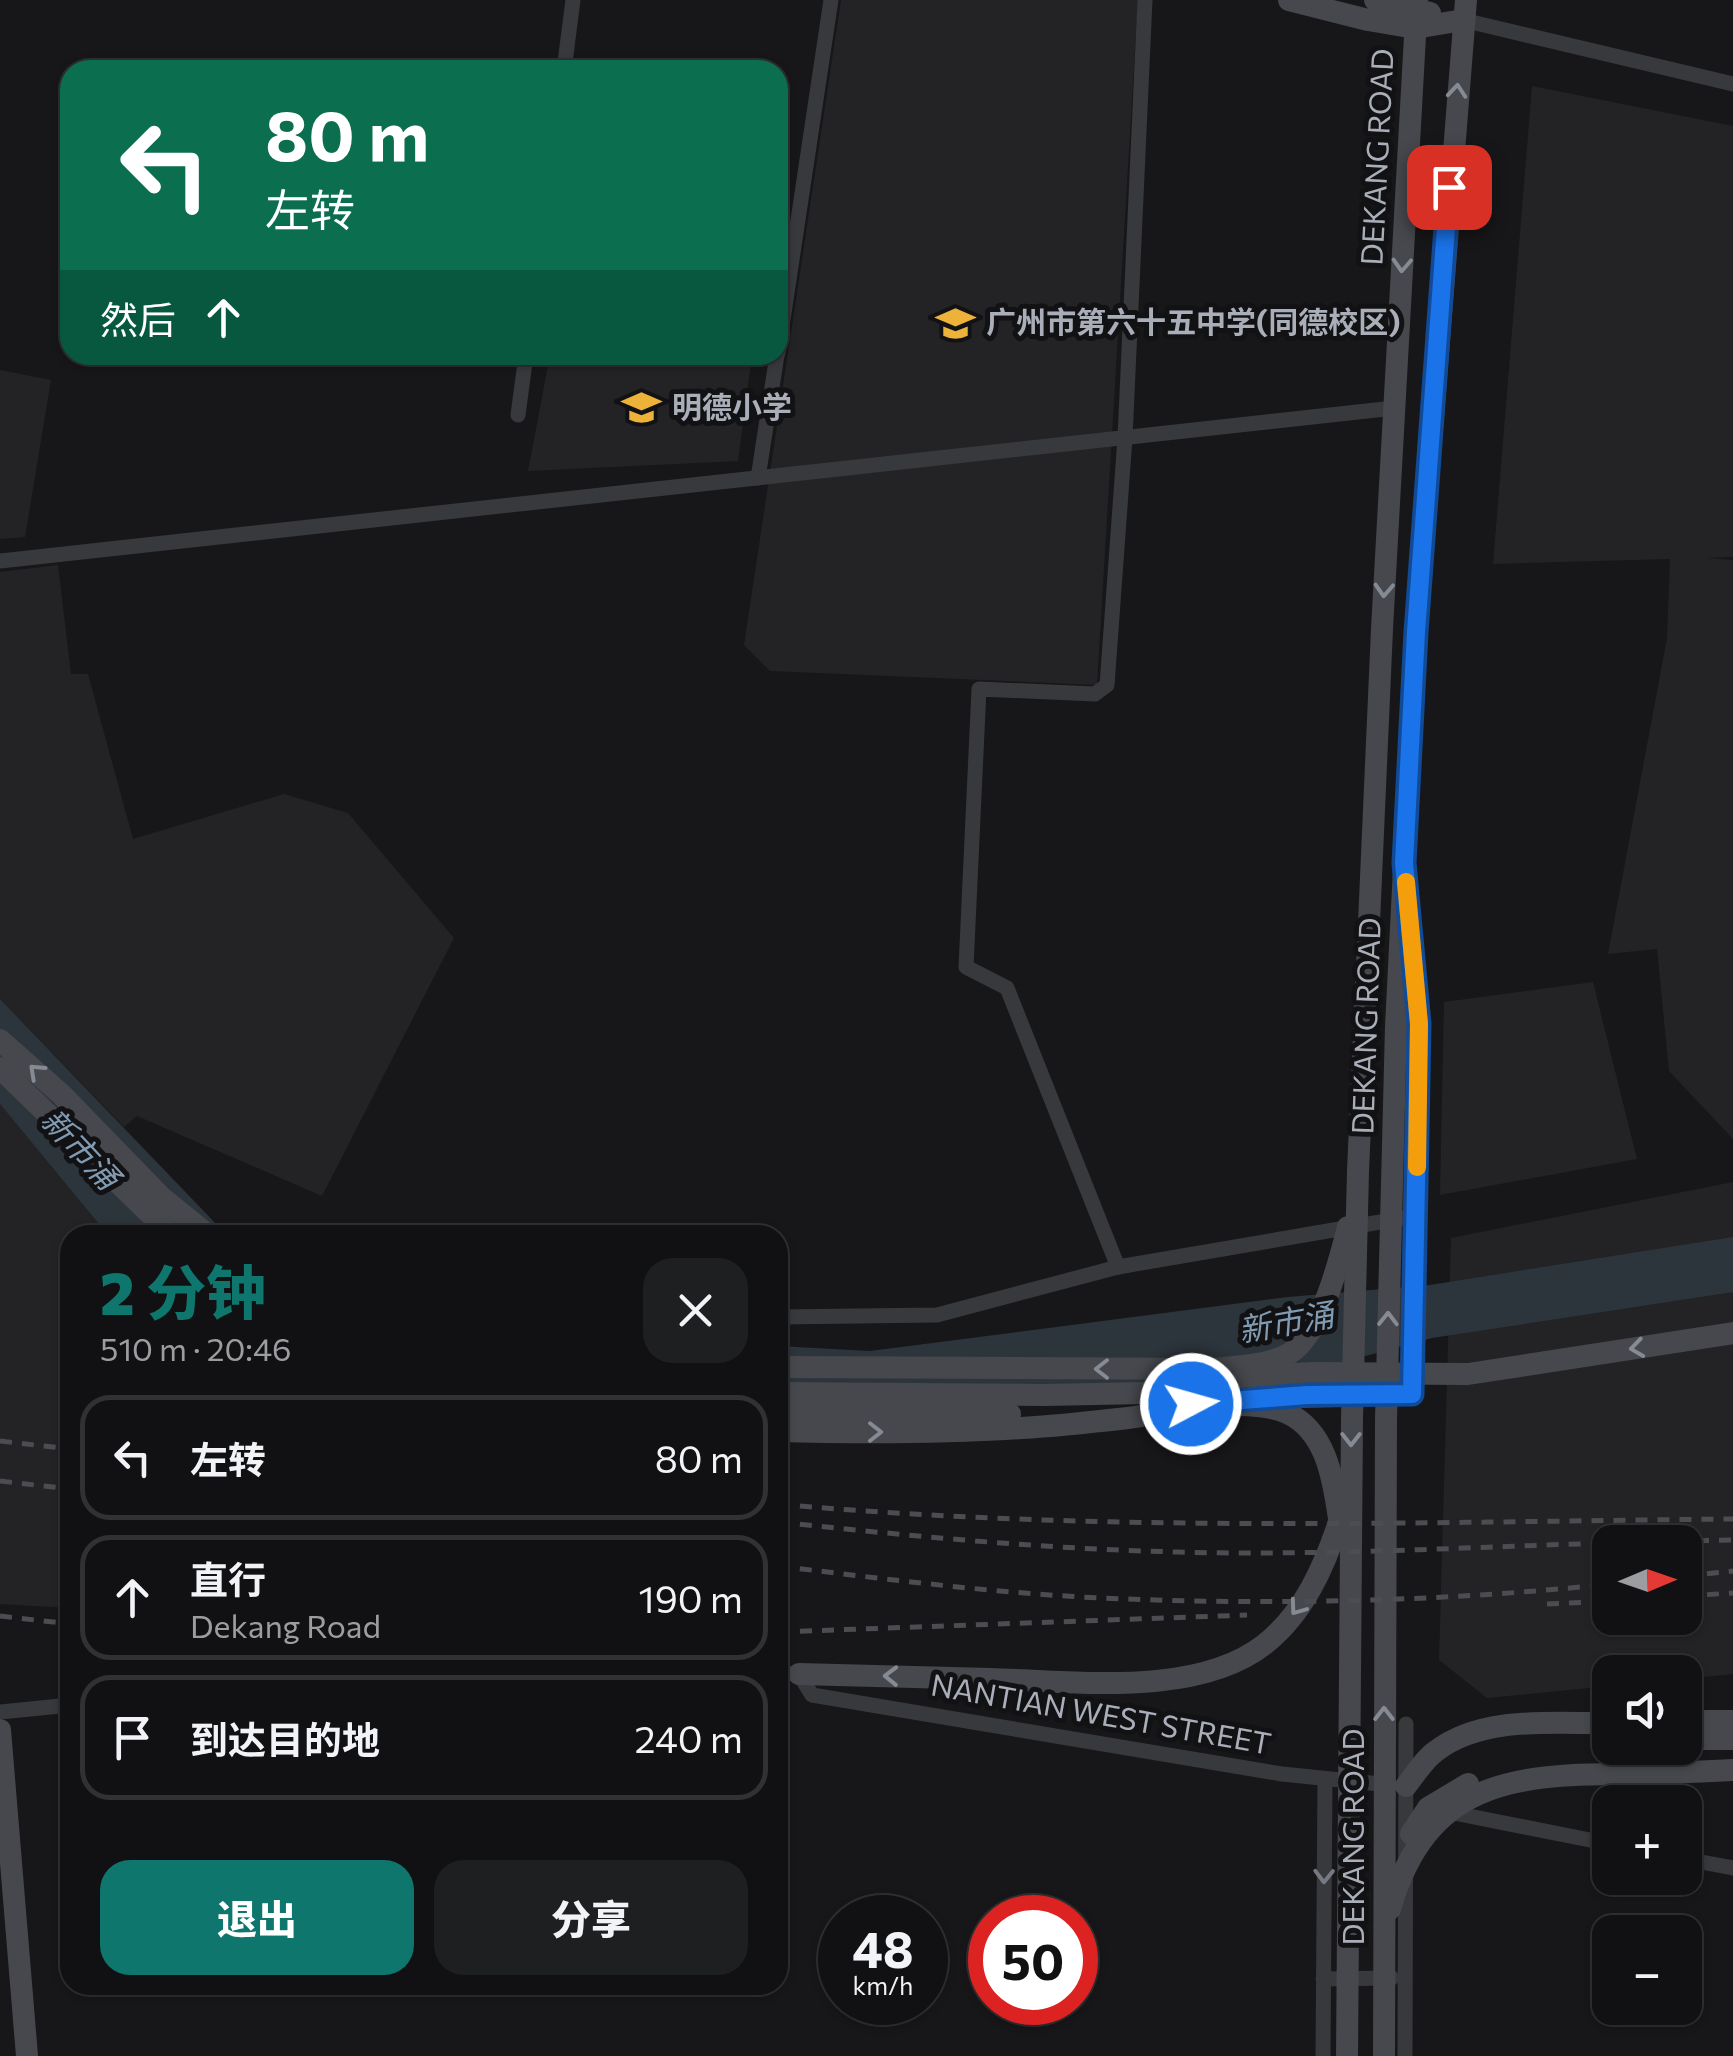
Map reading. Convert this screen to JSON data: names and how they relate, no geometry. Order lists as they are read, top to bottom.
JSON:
{
  "streets": {
    "main road": ["DEKANG ROAD"],
    "street": ["NANTIAN WEST STREET"]
  },
  "water": ["新市涌"],
  "places": {
    "school or university": ["广州市第六十五中学(同德校区)", "明德小学"]
  },
  "north": "right",
  "page": {
    "turn": ["80 m", "左转"],
    "then": "然后",
    "heading": ["2 分钟", "510 m · 20:46"],
    "list": [
      {
        "name": "左转",
        "value": "80 m"
      },
      {
        "name": "直行",
        "note": "Dekang Road",
        "value": "190 m"
      },
      {
        "name": "到达目的地",
        "value": "240 m"
      }
    ],
    "map_buttons": ["+", "−"],
    "buttons": ["退出", "分享"],
    "speed": "48 km/h",
    "limit": "50"
  }
}
